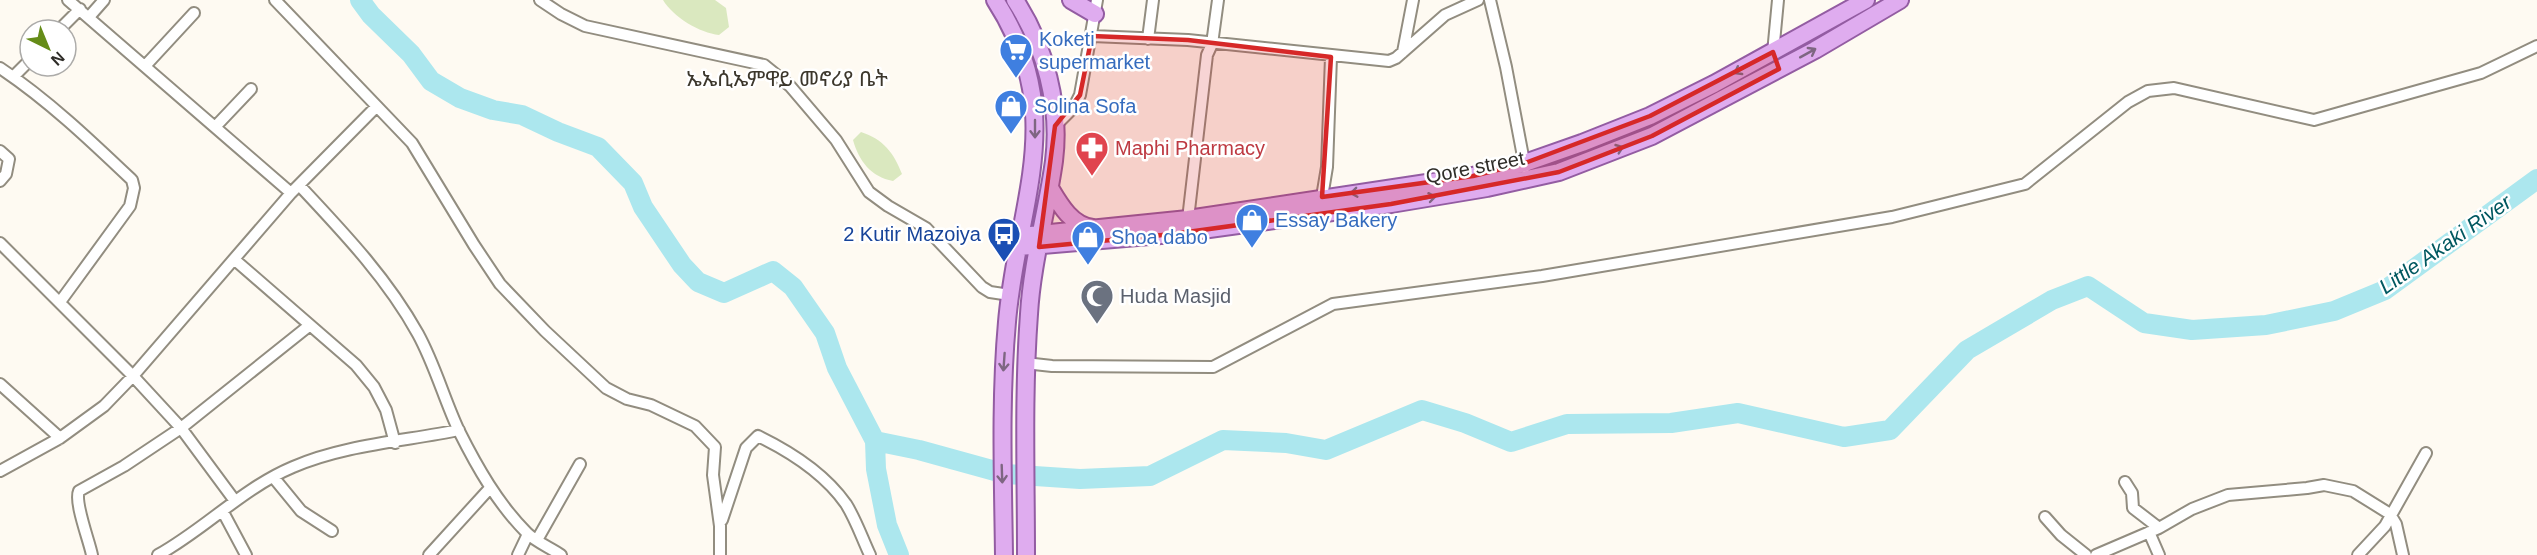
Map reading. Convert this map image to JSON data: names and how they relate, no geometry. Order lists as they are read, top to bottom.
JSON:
{
  "streets": {
    "main road": ["Qore street"]
  },
  "districts": ["ኤኤሲኤምዋይ መኖሪያ ቤት"],
  "water": ["Little Akaki River"],
  "places": {
    "supermarket": ["Koketi supermarket"],
    "shop": ["Solina Sofa", "Essay Bakery", "Shoa dabo"],
    "pharmacy": ["Maphi Pharmacy"],
    "bus stop": ["2 Kutir Mazoiya"],
    "mosque": ["Huda Masjid"]
  },
  "north": "bottom right"
}
